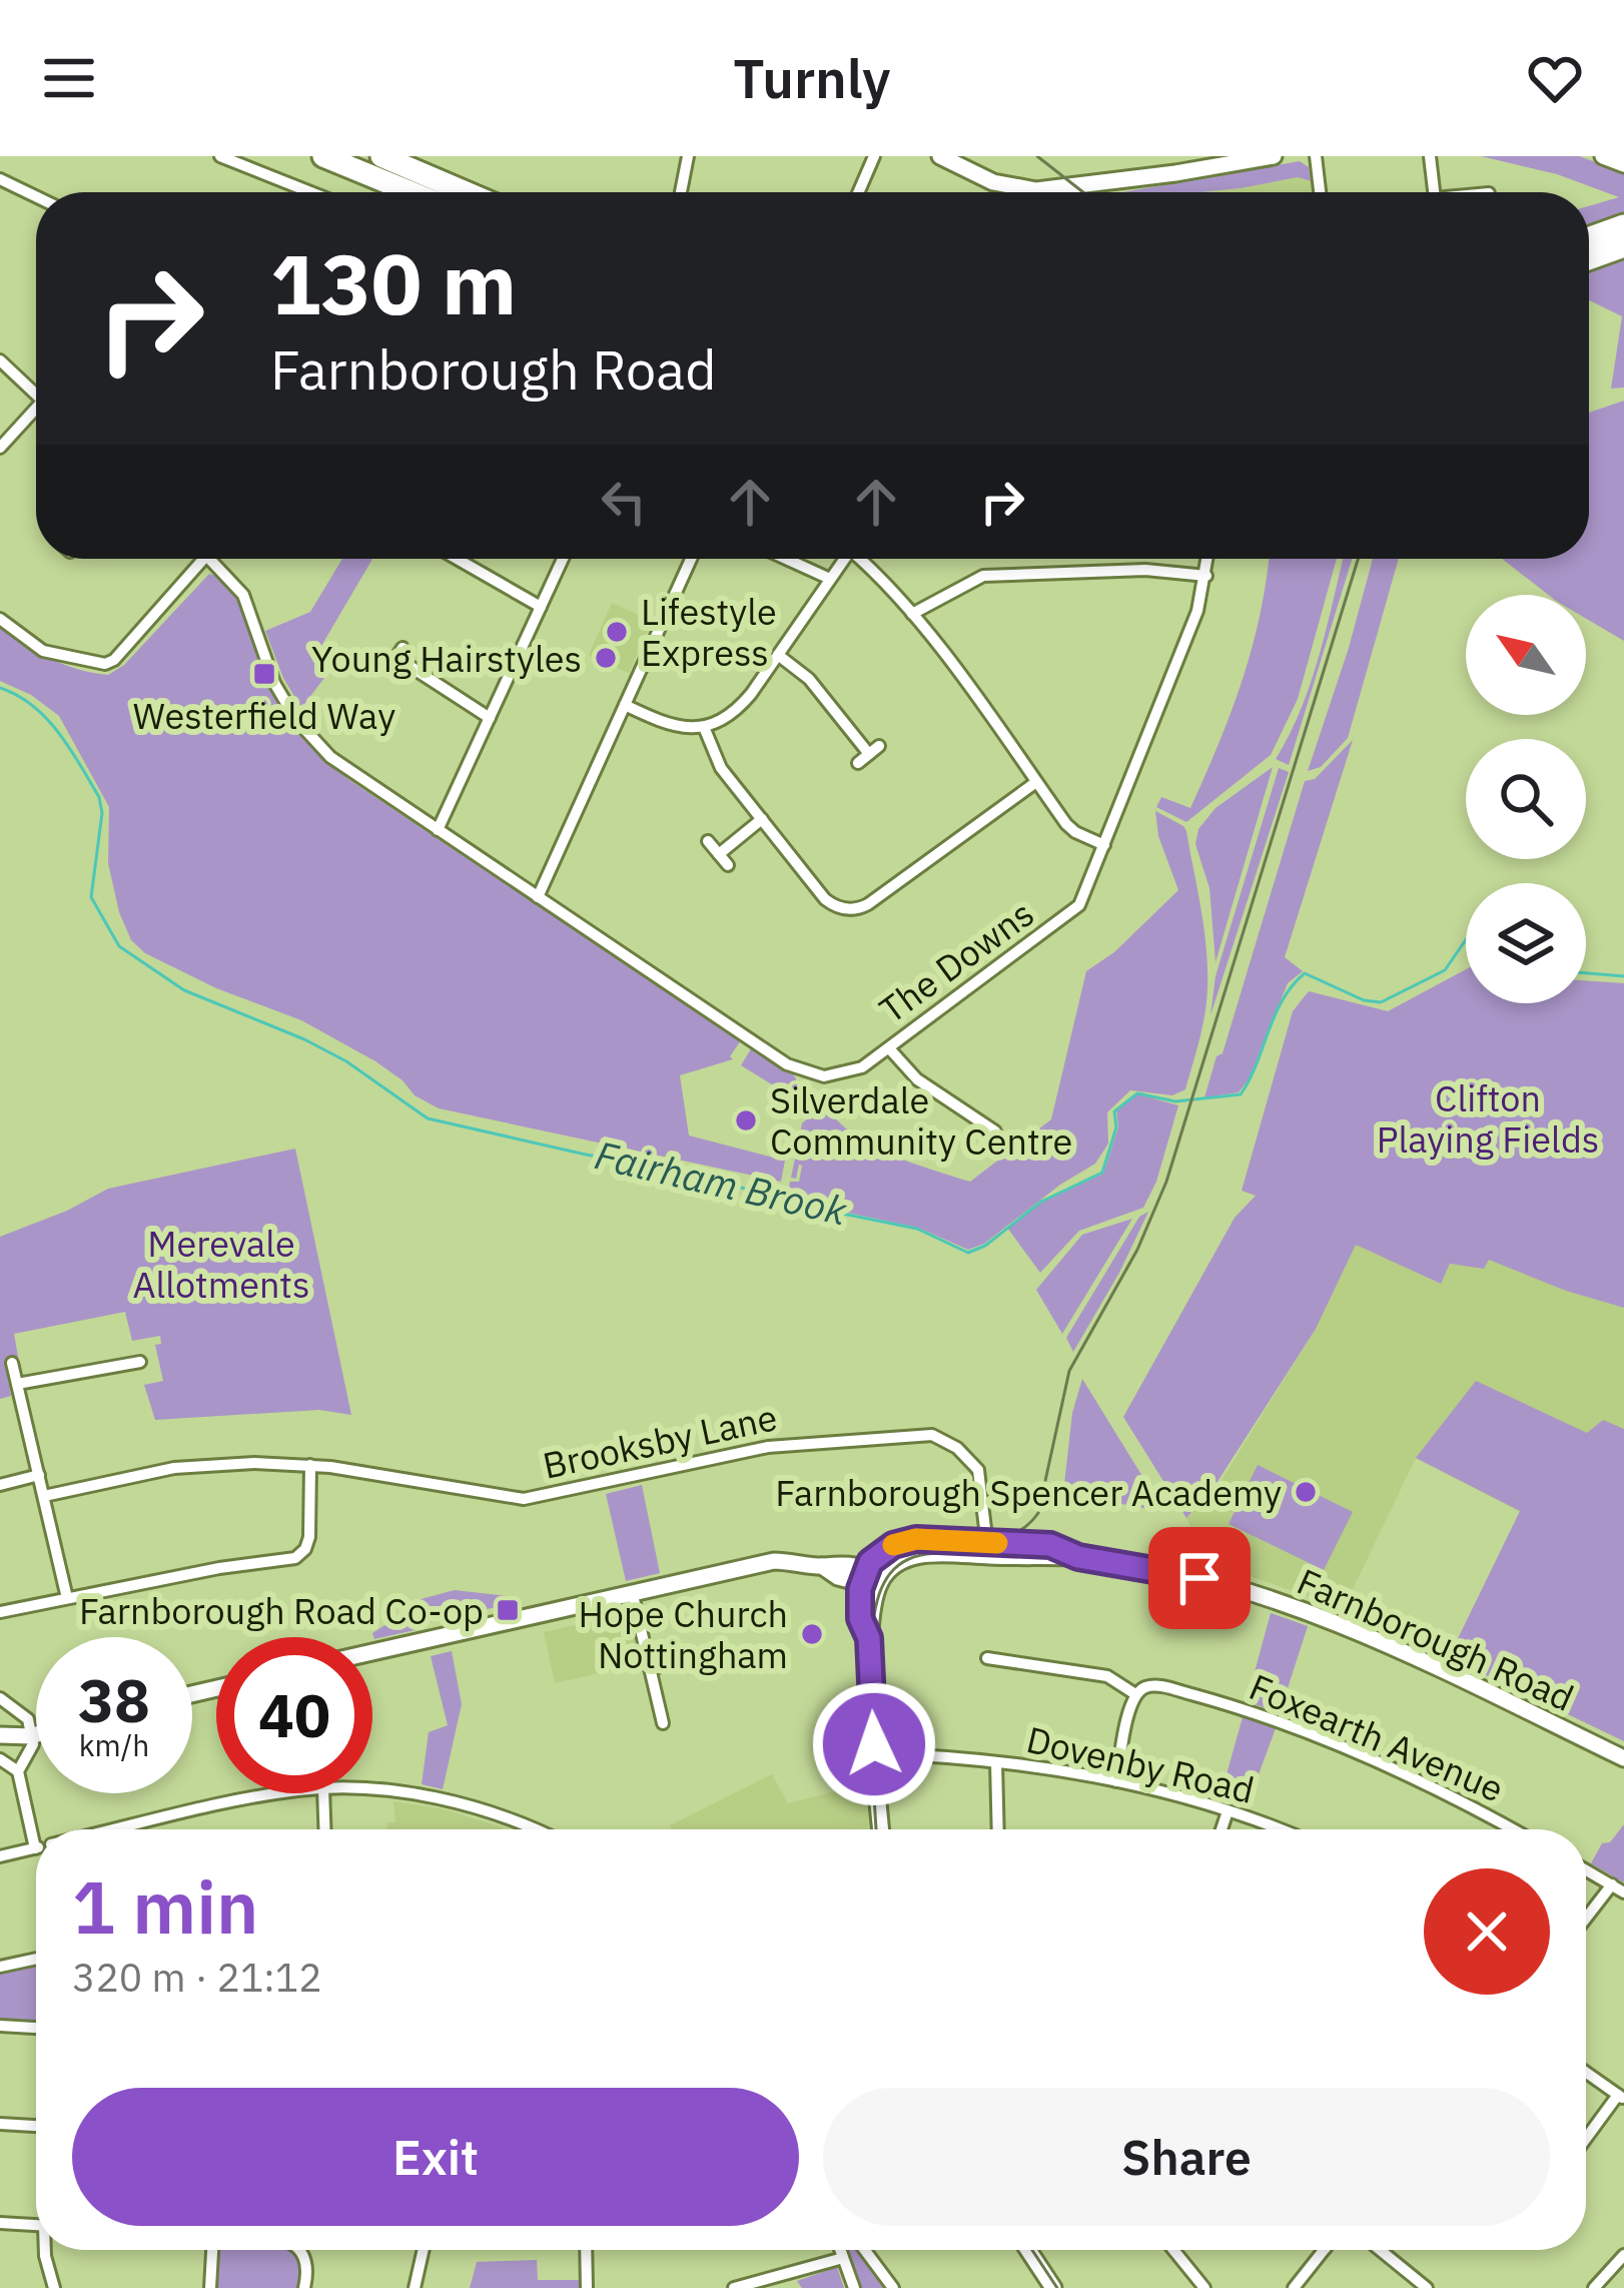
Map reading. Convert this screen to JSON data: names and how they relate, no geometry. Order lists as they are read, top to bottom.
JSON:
{
  "streets": {
    "street": [
      "The Downs",
      "Brooksby Lane",
      "Farnborough Road",
      "Foxearth Avenue",
      "Dovenby Road"
    ]
  },
  "crossings": [
    ["Brooksby Lane", "Farnborough Road"]
  ],
  "water": ["Fairham Brook"],
  "parks": ["Clifton Playing Fields", "Merevale Allotments"],
  "places": {
    "other": [
      "Lifestyle Express",
      "Young Hairstyles",
      "Silverdale Community Centre",
      "Farnborough Spencer Academy",
      "Hope Church Nottingham"
    ],
    "transit": ["Westerfield Way", "Farnborough Road Co-op"]
  },
  "north": "top left",
  "page": {
    "header": "Turnly",
    "turn": ["130 m", "Farnborough Road"],
    "speed": "38 km/h",
    "limit": "40",
    "heading": ["1 min", "320 m · 21:12"],
    "buttons": ["Exit", "Share"]
  }
}
